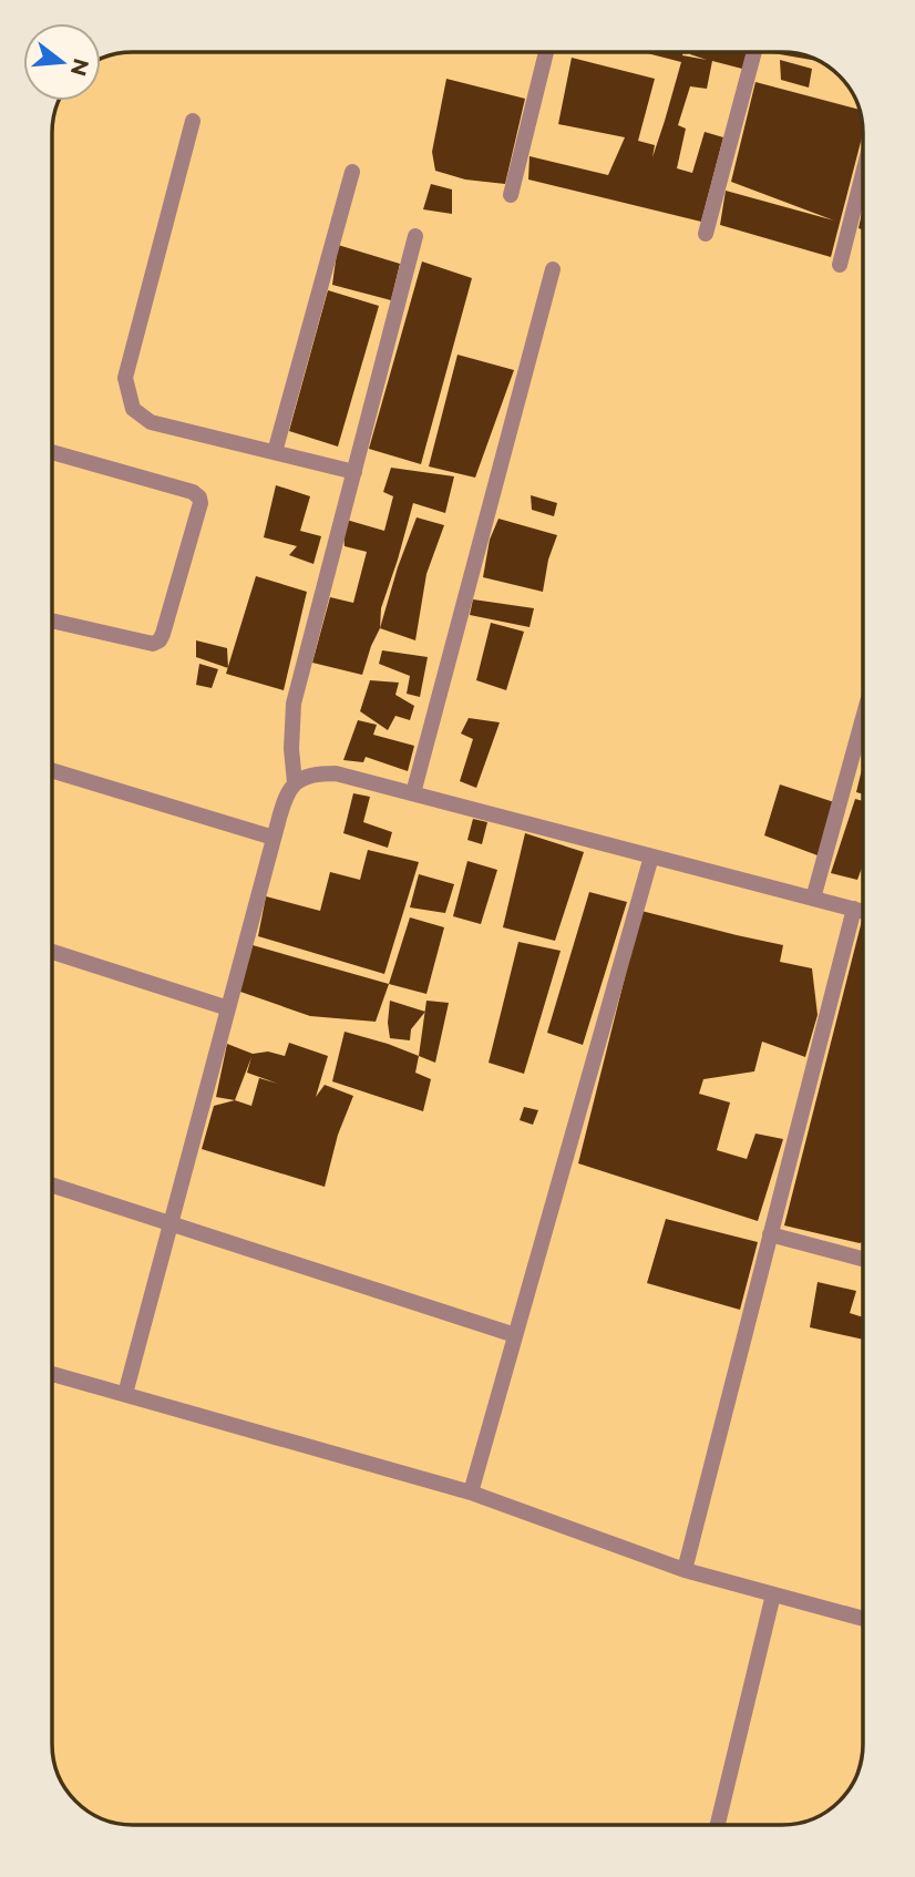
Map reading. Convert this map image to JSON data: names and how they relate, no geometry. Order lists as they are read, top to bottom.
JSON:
{
  "north": "right"
}
